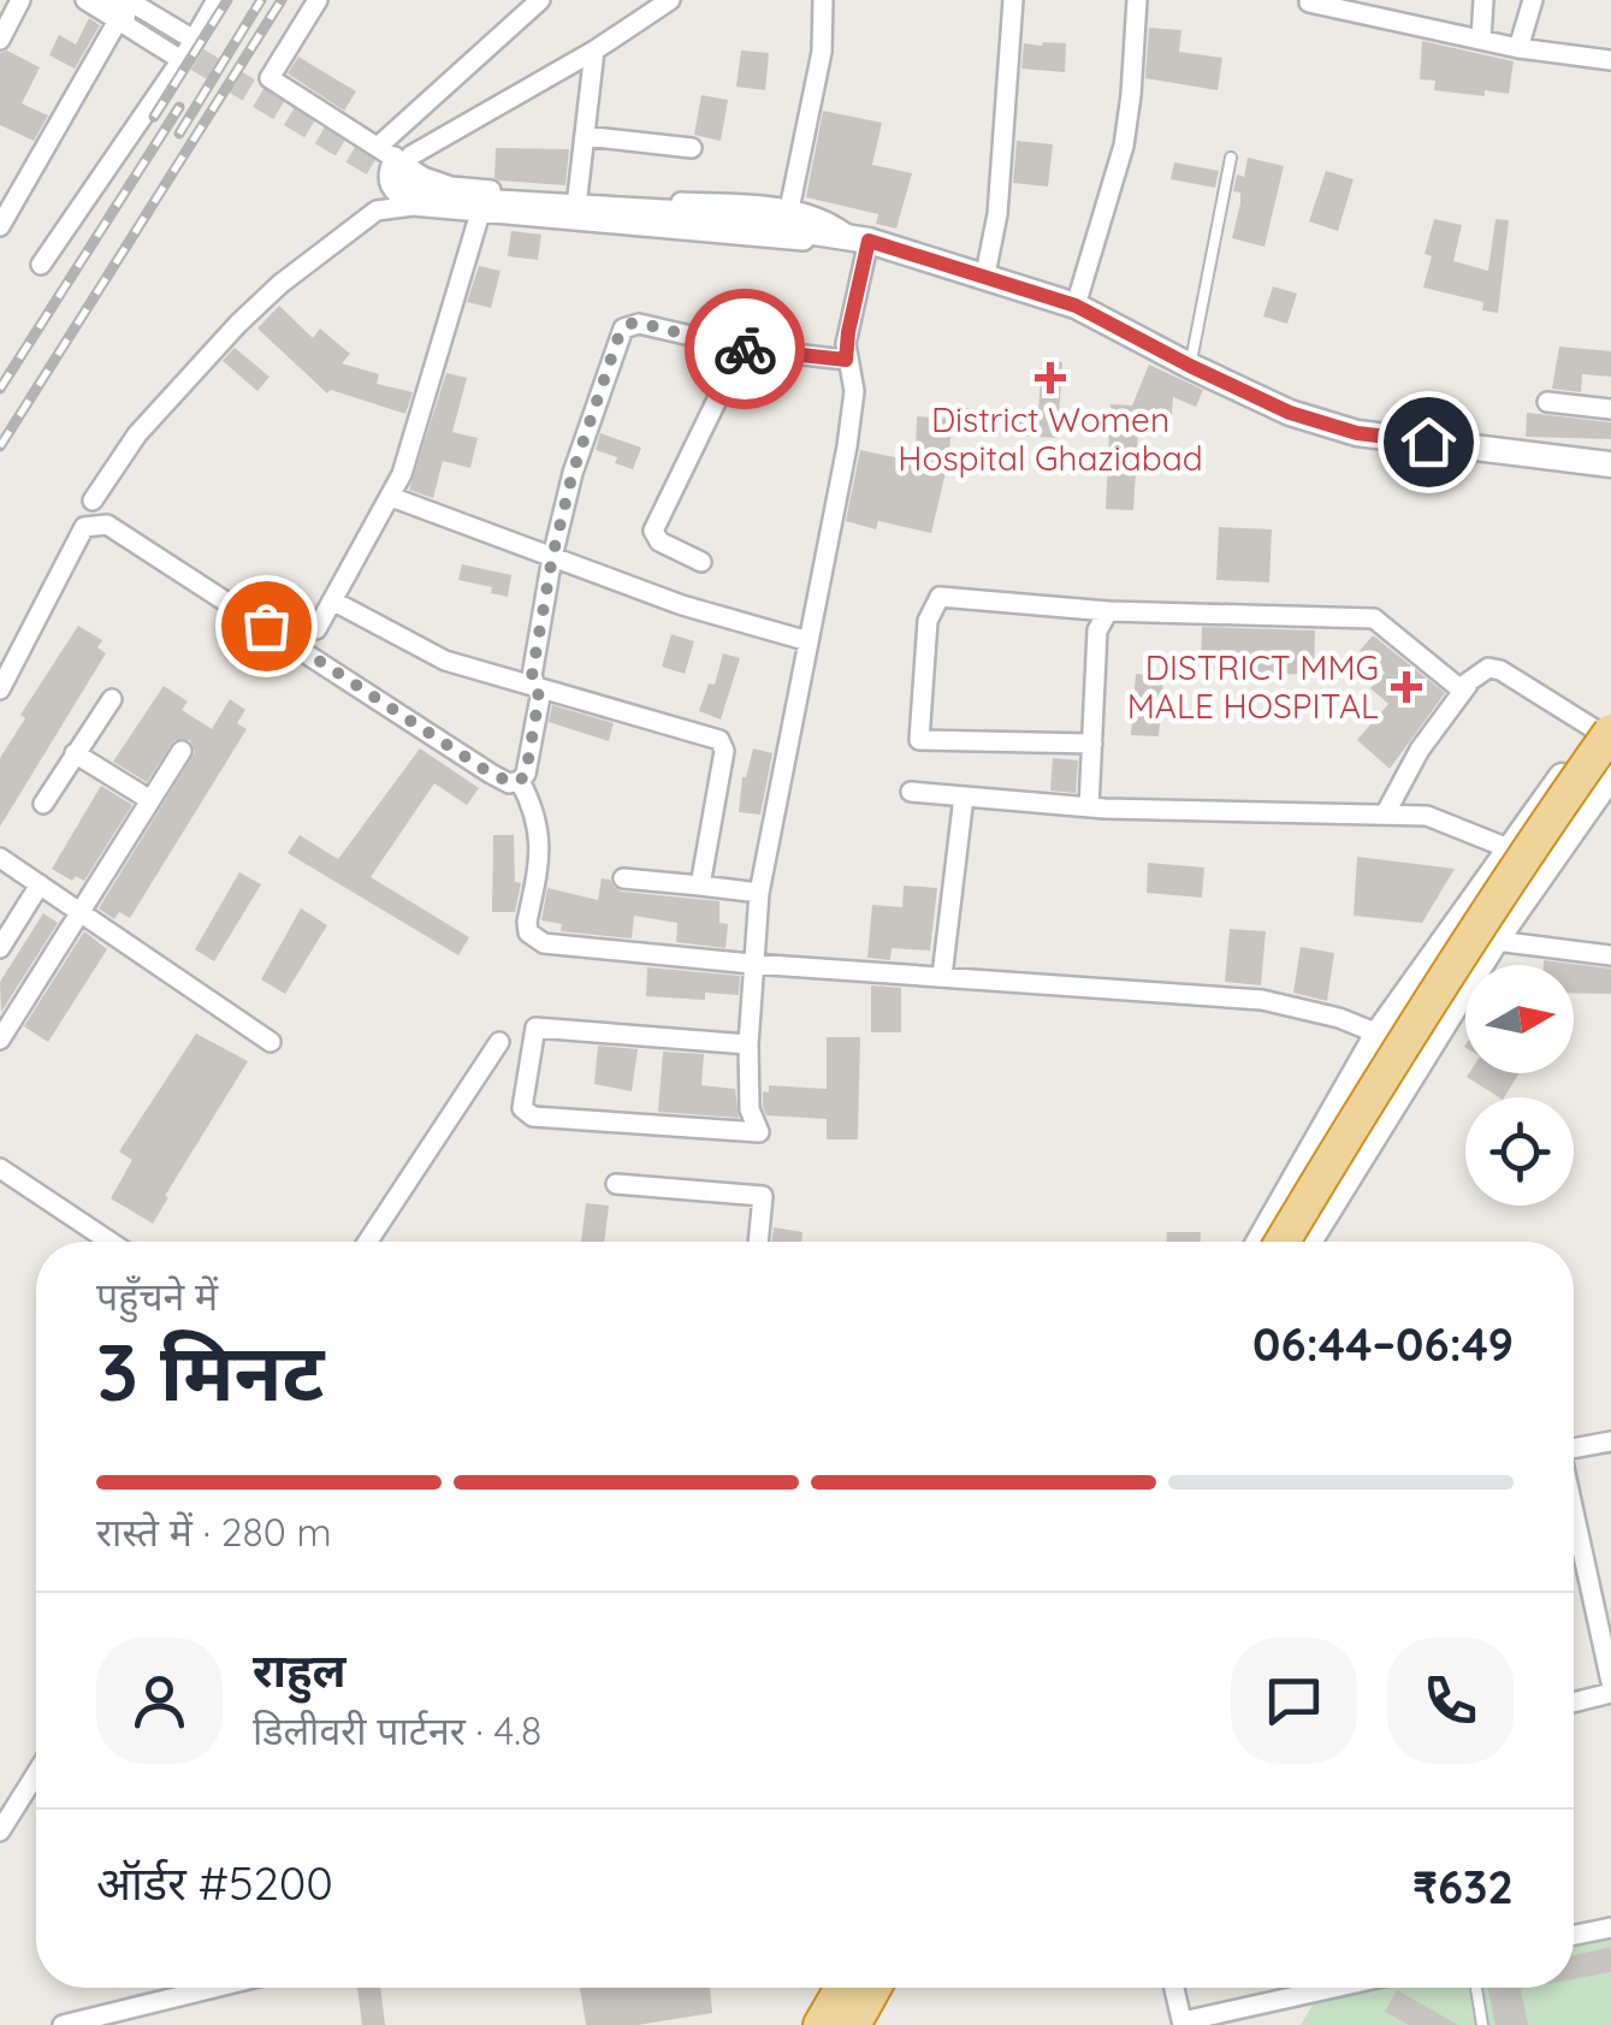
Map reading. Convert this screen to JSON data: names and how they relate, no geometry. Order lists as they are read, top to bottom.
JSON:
{
  "places": {
    "health": ["District Women Hospital Ghaziabad", "DISTRICT MMG MALE HOSPITAL"]
  },
  "north": "right",
  "page": {
    "heading": ["3 मिनट", "पहुँचने में", "06:44–06:49"],
    "panel": [
      "राहुल",
      "डिलीवरी पार्टनर · 4.8",
      "ऑर्डर #5200",
      "₹632"
    ],
    "bar": "रास्ते में · 280 m"
  }
}
